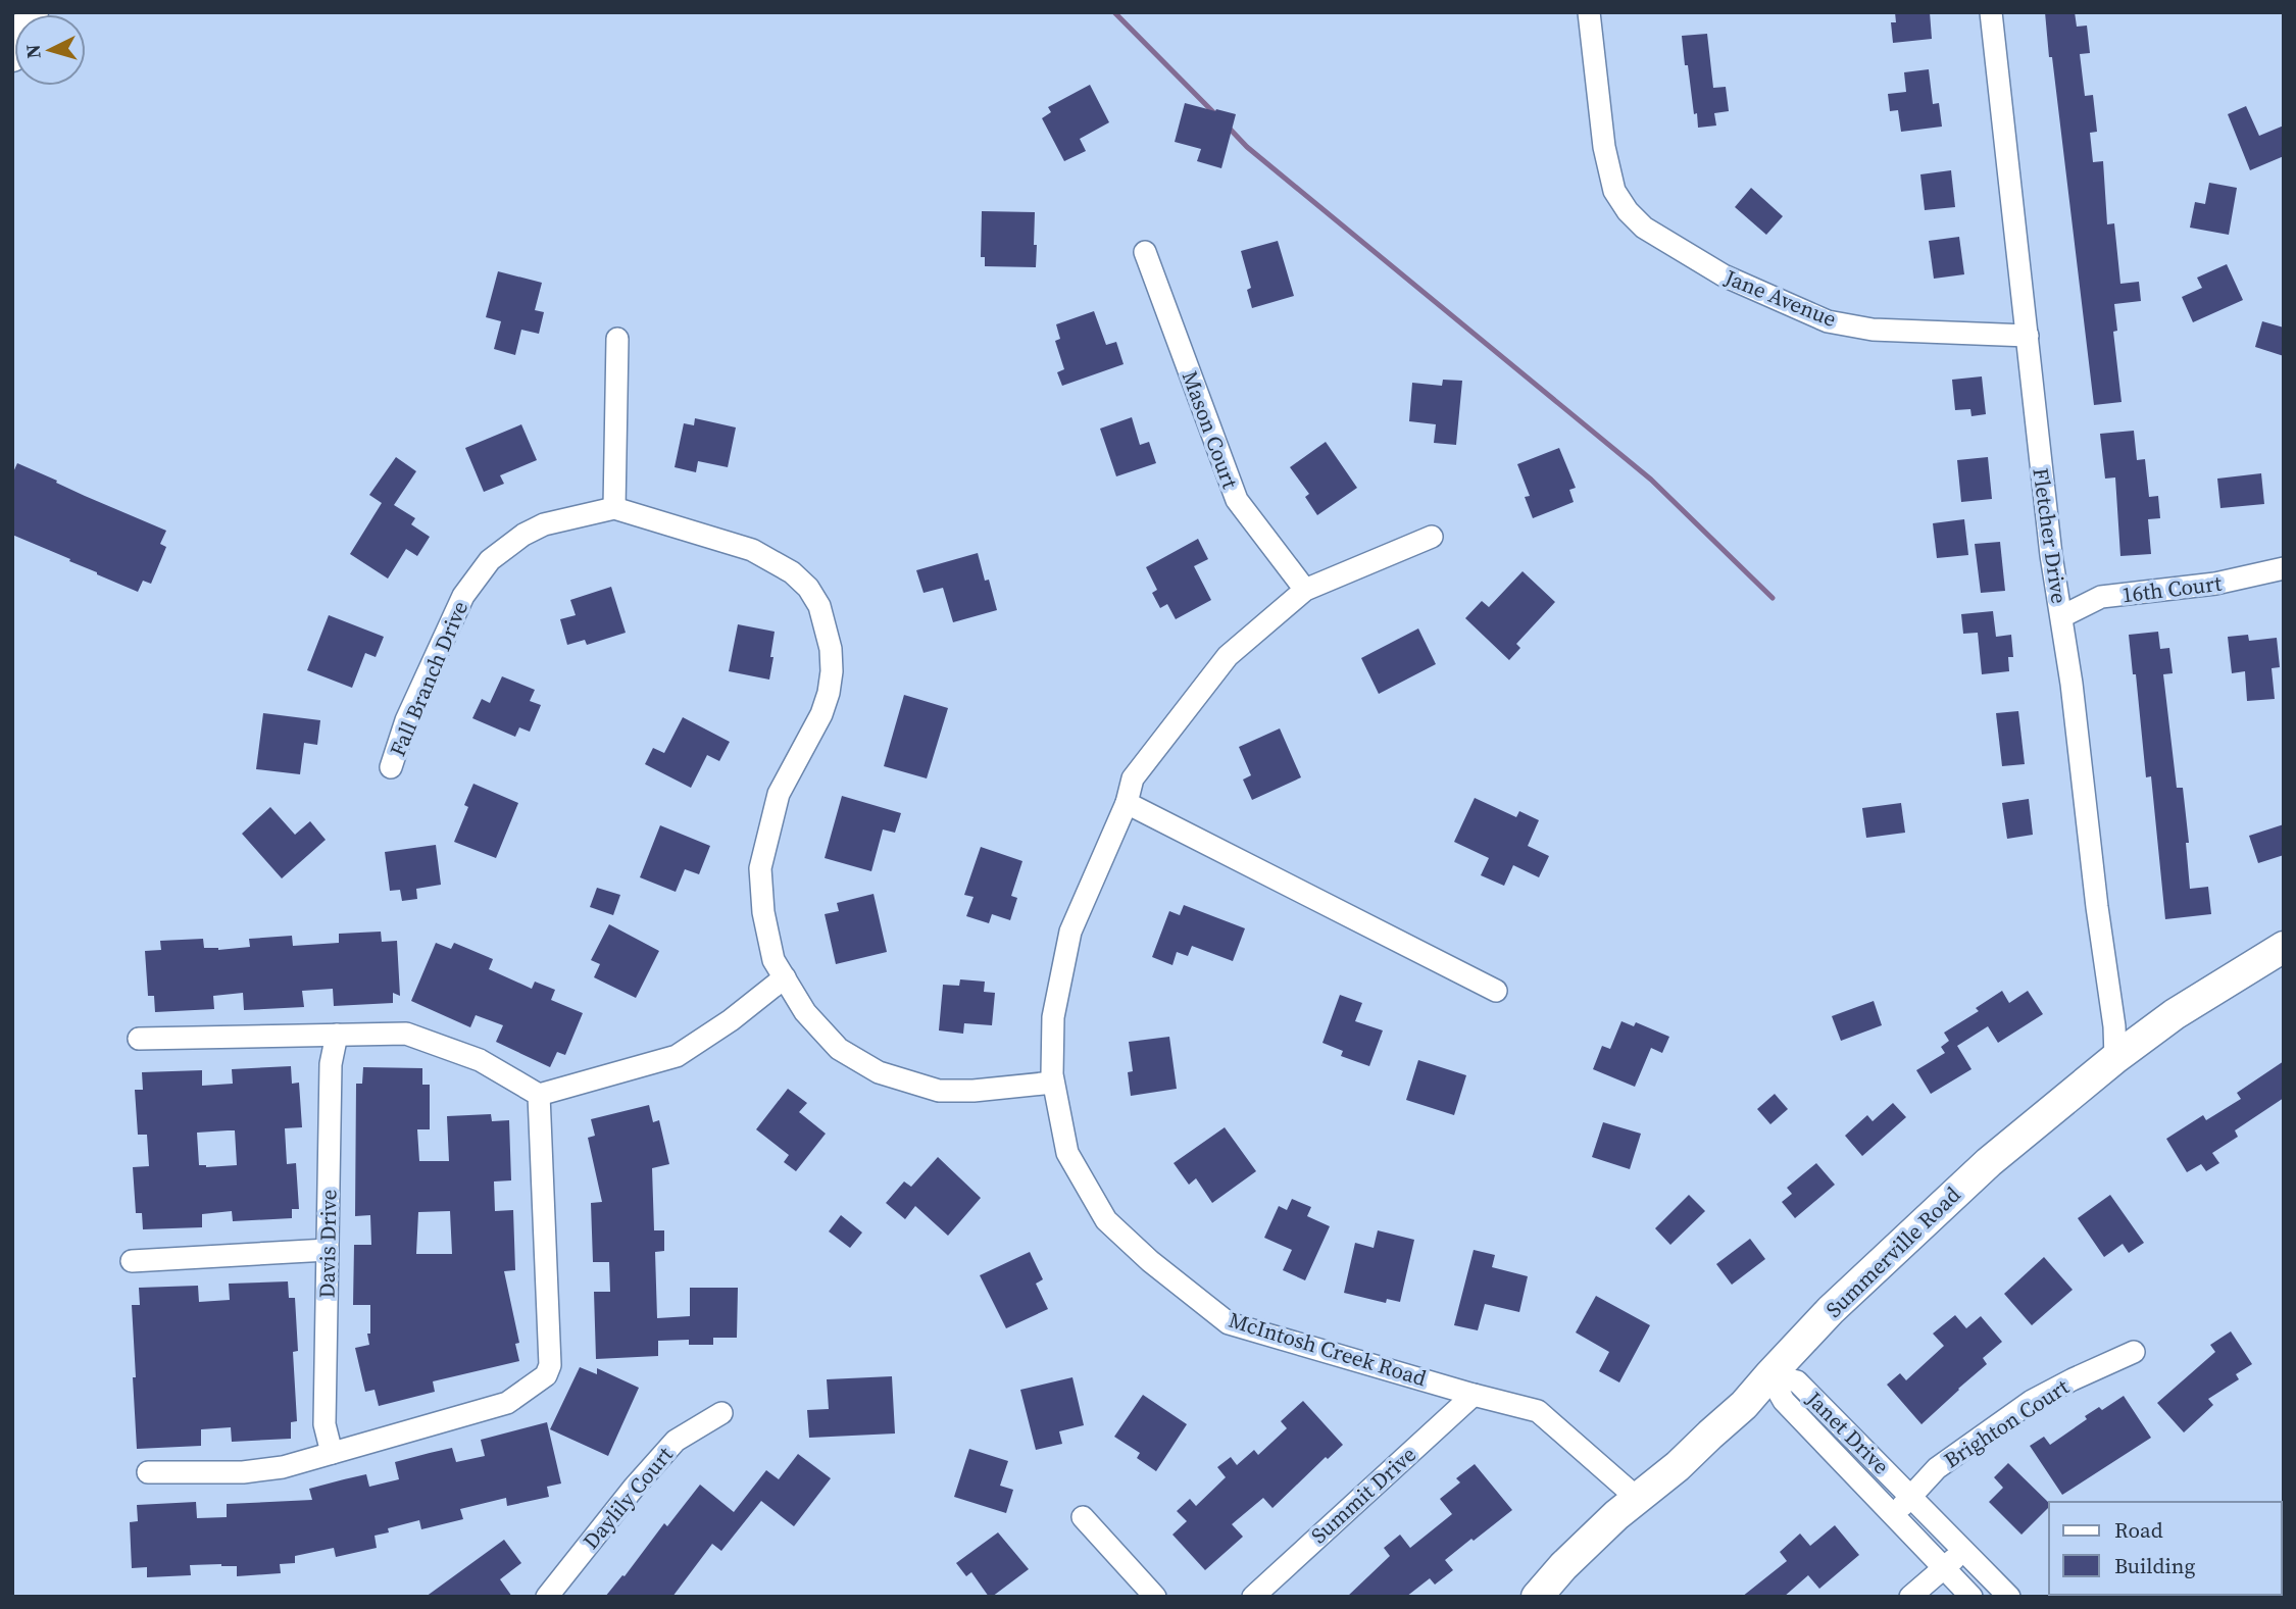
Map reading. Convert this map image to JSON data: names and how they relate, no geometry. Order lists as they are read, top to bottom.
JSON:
{
  "streets": {
    "main road": ["Summerville Road"],
    "street": [
      "Jane Avenue",
      "Mason Court",
      "Fletcher Drive",
      "16th Court",
      "Fall Branch Drive",
      "Davis Drive",
      "McIntosh Creek Road",
      "Brighton Court",
      "Janet Drive",
      "Summit Drive",
      "Daylily Court"
    ]
  },
  "crossings": [
    ["Jane Avenue", "Fletcher Drive"],
    ["Mason Court", "McIntosh Creek Road"],
    ["Fletcher Drive", "16th Court"],
    ["Fletcher Drive", "Summerville Road"],
    ["Fall Branch Drive", "McIntosh Creek Road"],
    ["Summerville Road", "McIntosh Creek Road"],
    ["Summerville Road", "Janet Drive"],
    ["McIntosh Creek Road", "Summit Drive"],
    ["Brighton Court", "Janet Drive"]
  ],
  "legend": ["Road", "Building"],
  "north": "left"
}
